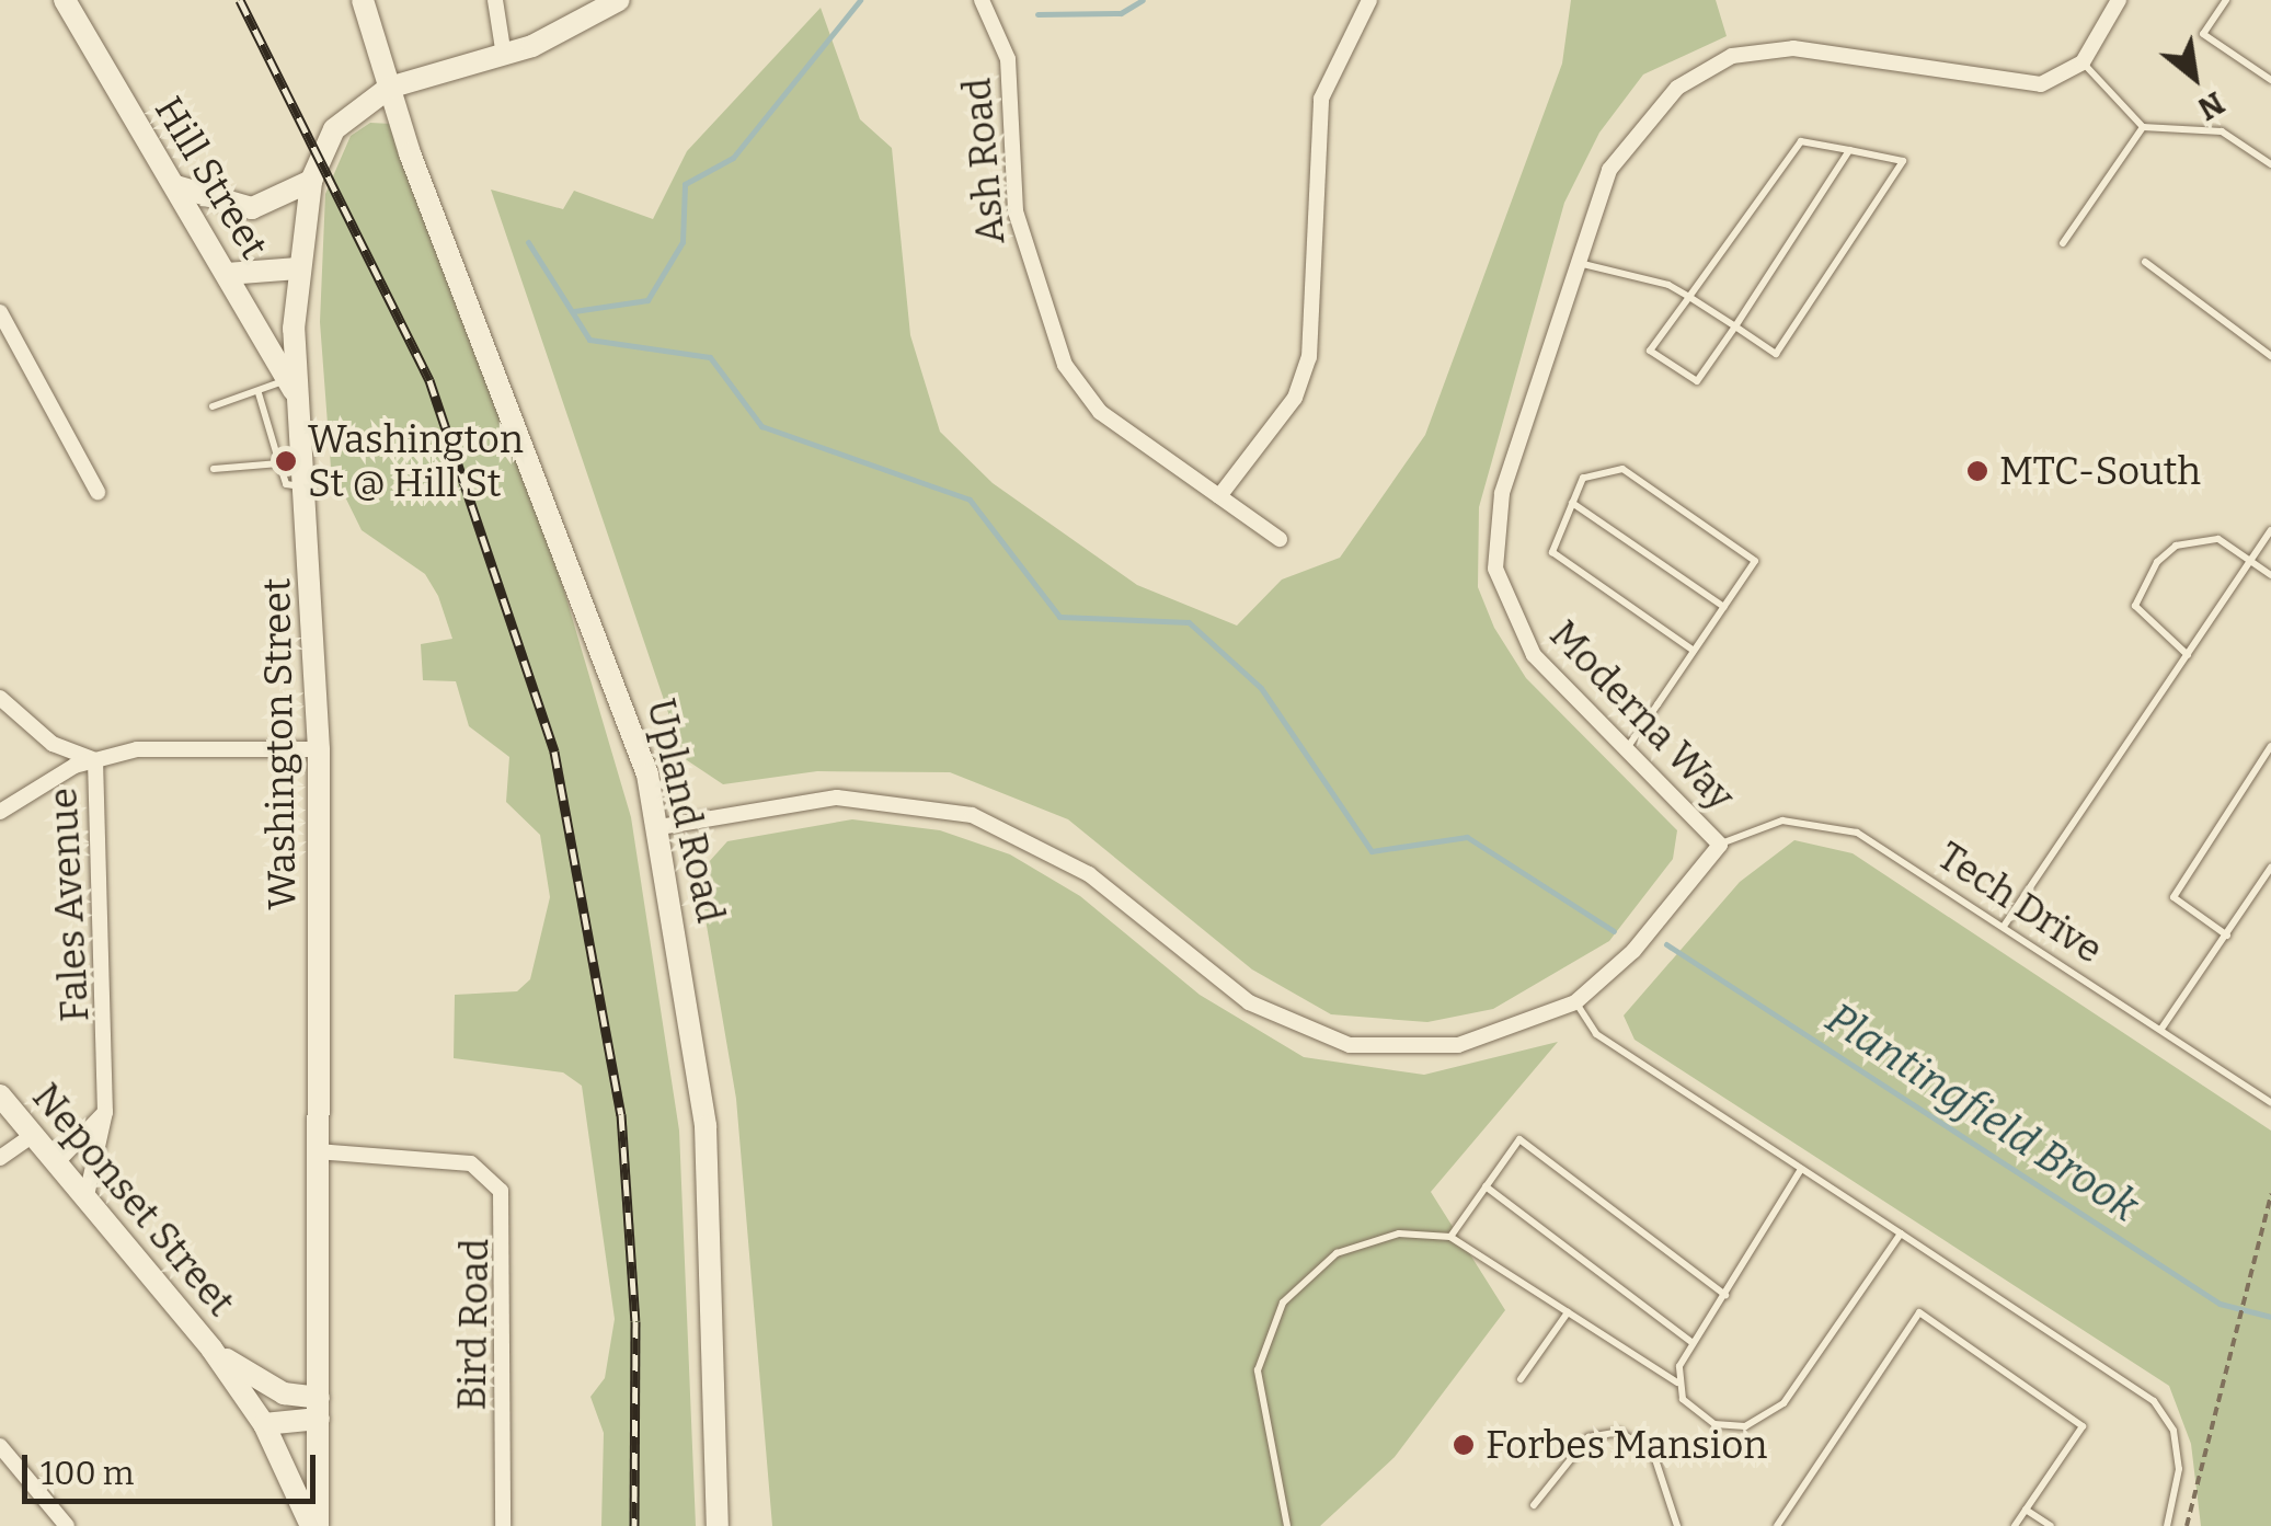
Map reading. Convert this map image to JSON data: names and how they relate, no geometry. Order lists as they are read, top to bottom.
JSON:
{
  "streets": {
    "street": [
      "Ash Road",
      "Hill Street",
      "Moderna Way",
      "Washington Street",
      "Upland Road",
      "Fales Avenue",
      "Neponset Street",
      "Bird Road"
    ],
    "lane": ["Tech Drive"]
  },
  "crossings": [
    ["Hill Street", "Washington Street"],
    ["Moderna Way", "Upland Road"],
    ["Moderna Way", "Tech Drive"],
    ["Washington Street", "Upland Road"],
    ["Washington Street", "Neponset Street"],
    ["Washington Street", "Bird Road"],
    ["Fales Avenue", "Neponset Street"]
  ],
  "water": ["Plantingfield Brook"],
  "places": ["Washington St @ Hill St", "MTC-South", "Forbes Mansion"],
  "scale_bar": "100 m",
  "north": "bottom right"
}
